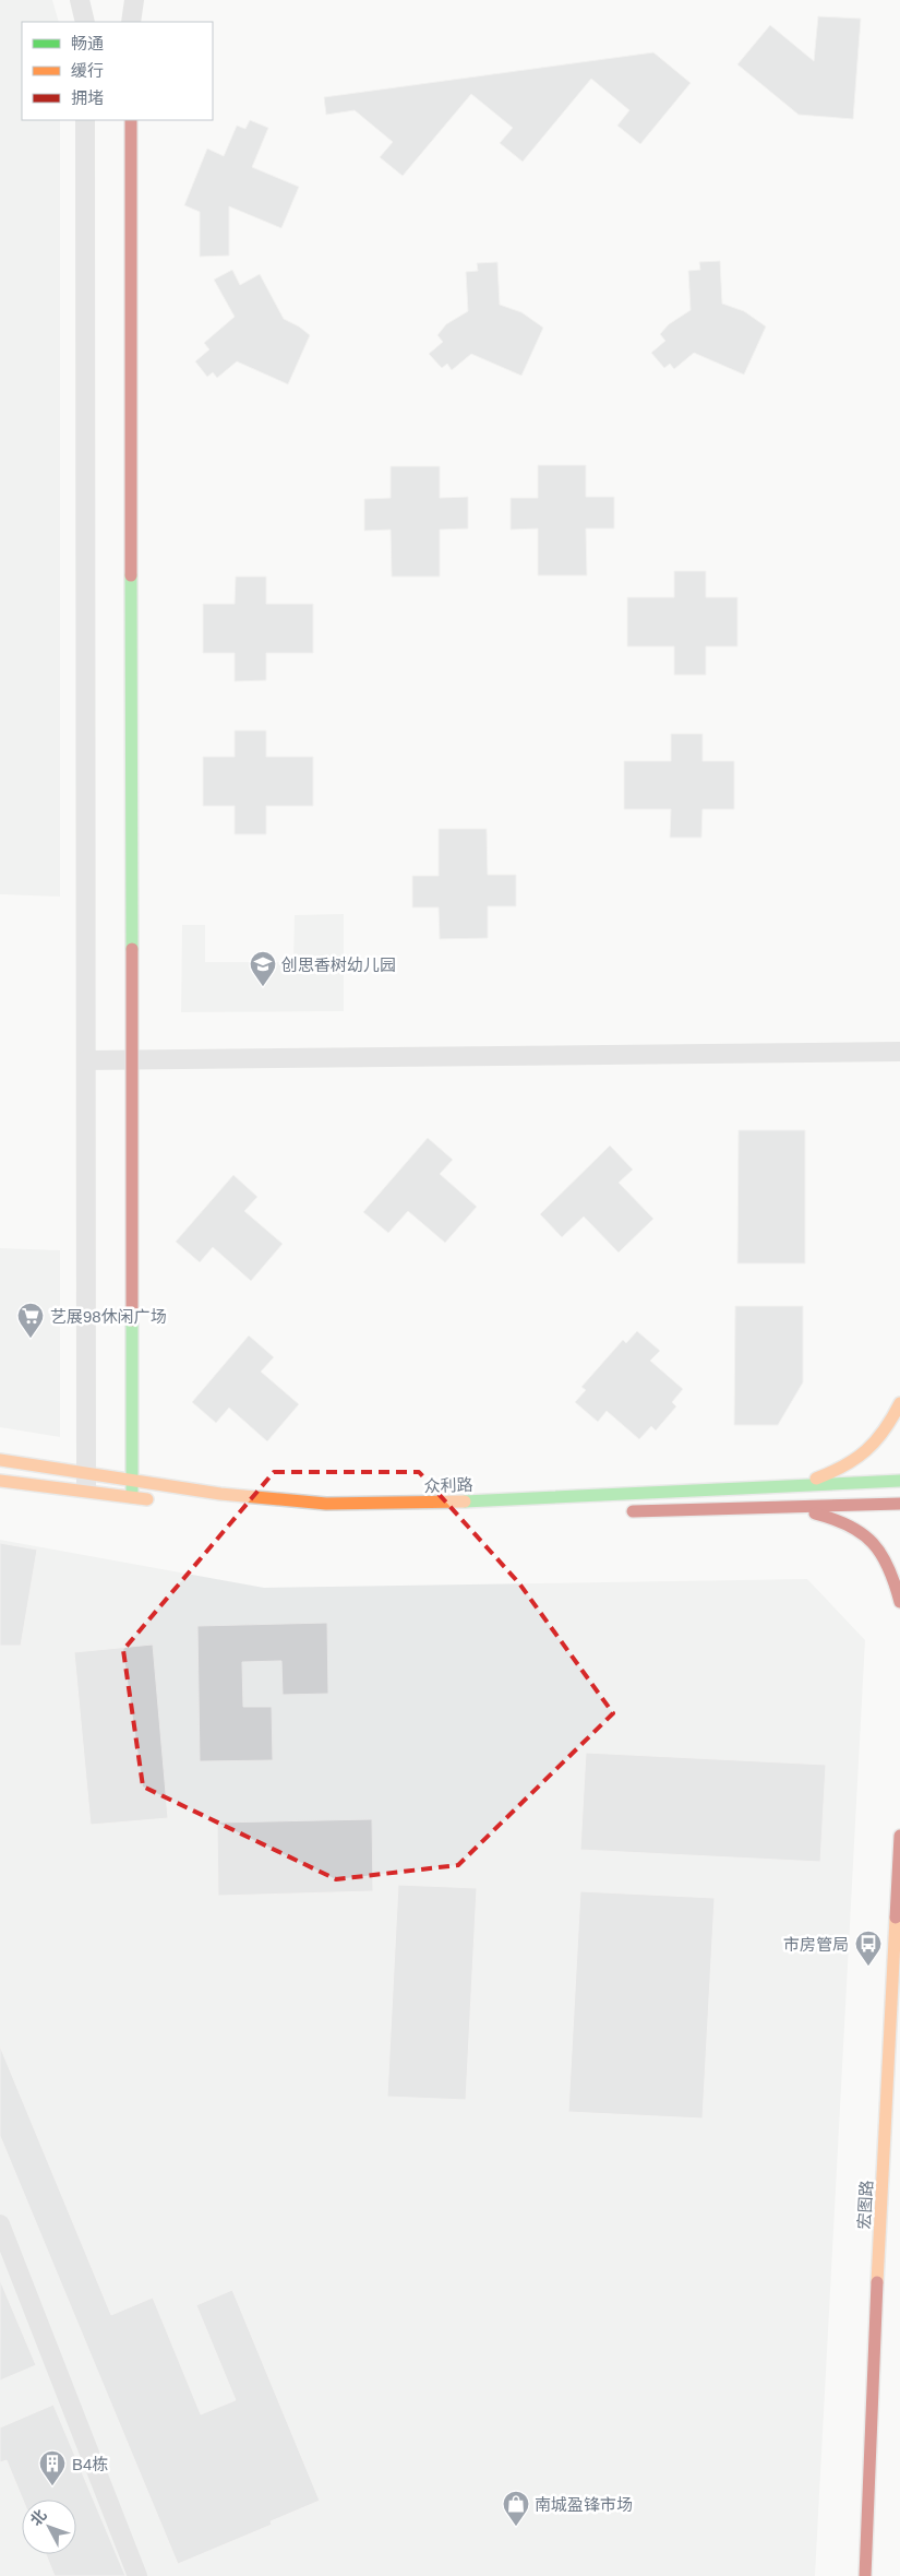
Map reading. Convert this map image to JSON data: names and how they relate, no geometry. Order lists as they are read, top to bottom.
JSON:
{
  "streets": {
    "street": ["众利路", "宏图路"]
  },
  "places": {
    "school or university": ["创思香树幼儿园"],
    "supermarket": ["艺展98休闲广场"],
    "bus stop": ["市房管局"],
    "building": ["B4栋"],
    "shop": ["南城盈锋市场"]
  },
  "legend": ["畅通", "缓行", "拥堵"],
  "north": "top left"
}
